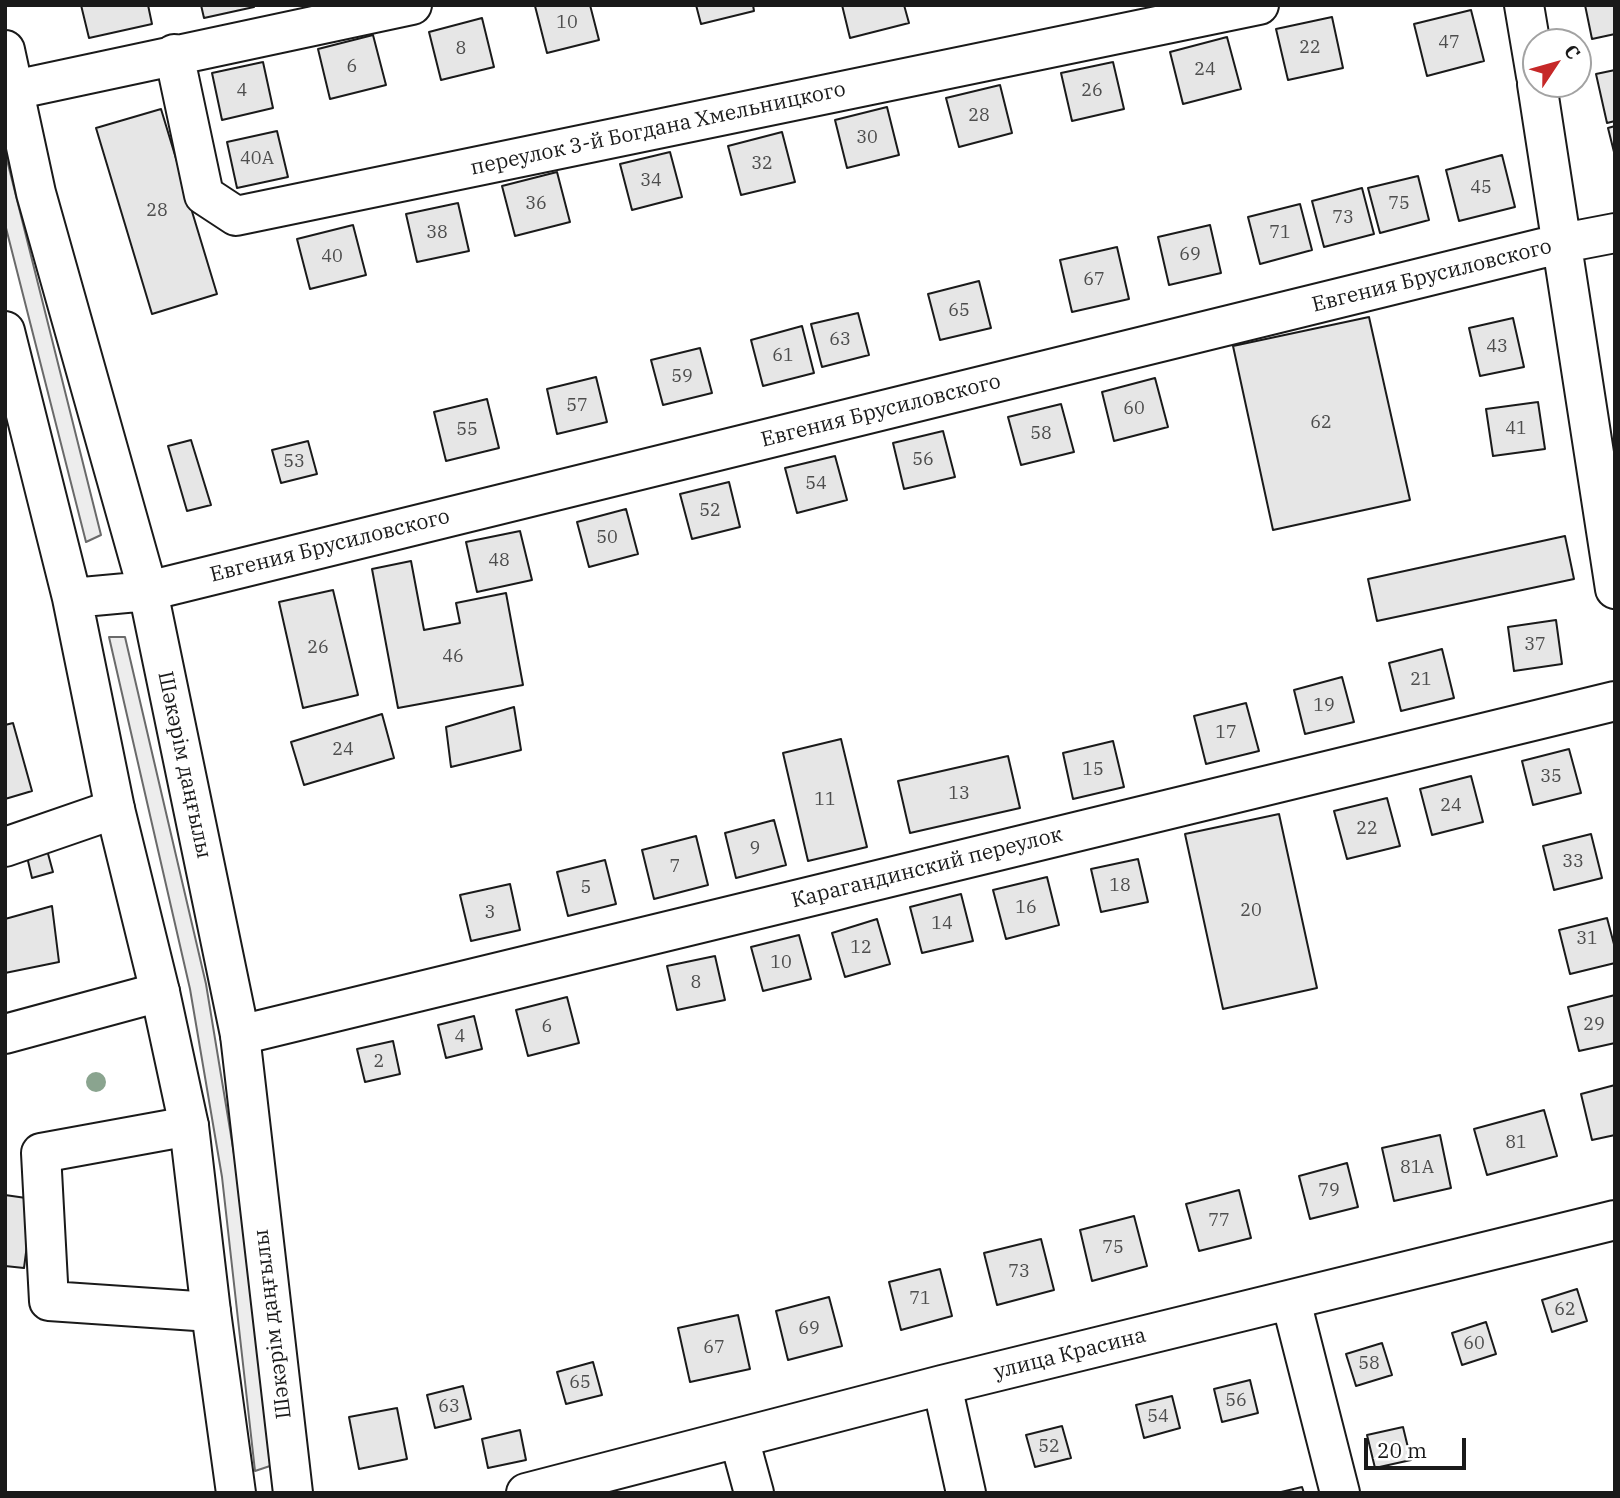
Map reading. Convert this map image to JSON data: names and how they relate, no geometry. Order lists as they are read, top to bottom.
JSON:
{
  "streets": {
    "street": [
      "переулок 3-й Богдана Хмельницкого",
      "Евгения Брусиловского",
      "Шәкәрім даңғылы",
      "Карагандинский переулок",
      "улица Красина"
    ]
  },
  "crossings": [
    ["Евгения Брусиловского", "Шәкәрім даңғылы"],
    ["Шәкәрім даңғылы", "Карагандинский переулок"]
  ],
  "house_numbers": [
    "10",
    "47",
    "22",
    "8",
    "6",
    "24",
    "4",
    "26",
    "28",
    "30",
    "40А",
    "32",
    "34",
    "45",
    "36",
    "75",
    "28",
    "73",
    "38",
    "71",
    "69",
    "40",
    "67",
    "65",
    "63",
    "43",
    "61",
    "59",
    "57",
    "60",
    "62",
    "41",
    "55",
    "58",
    "56",
    "53",
    "54",
    "52",
    "50",
    "48",
    "37",
    "26",
    "46",
    "21",
    "19",
    "17",
    "24",
    "15",
    "35",
    "13",
    "11",
    "24",
    "22",
    "9",
    "33",
    "7",
    "18",
    "5",
    "16",
    "20",
    "3",
    "14",
    "31",
    "12",
    "10",
    "8",
    "29",
    "6",
    "4",
    "2",
    "81",
    "81А",
    "79",
    "77",
    "75",
    "73",
    "71",
    "62",
    "69",
    "60",
    "67",
    "58",
    "65",
    "56",
    "63",
    "54",
    "52"
  ],
  "scale_bar": "20 m",
  "north": "top right"
}
